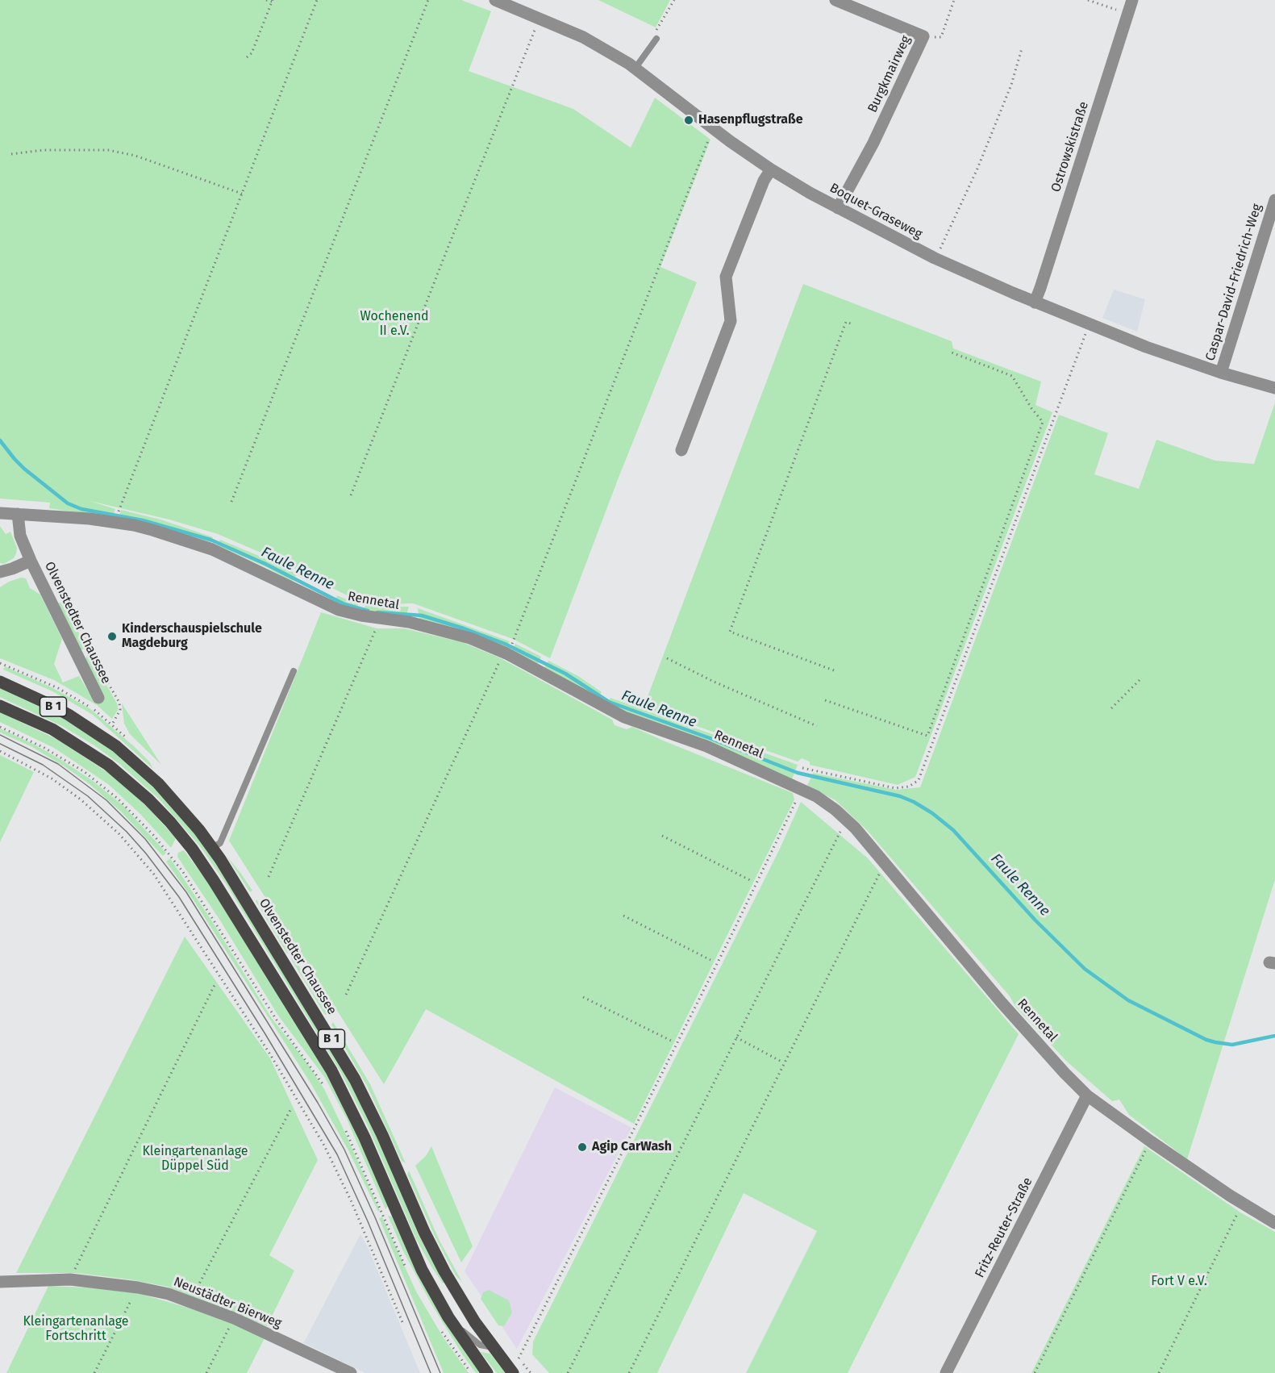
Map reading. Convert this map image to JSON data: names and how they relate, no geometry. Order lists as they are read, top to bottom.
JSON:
{
  "streets": {
    "main road": ["Olvenstedter Chaussee", "B 1"],
    "street": [
      "Burgkmairweg",
      "Ostrowskistraße",
      "Boquet-Graseweg",
      "Caspar-David-Friedrich-Weg",
      "Rennetal",
      "Fritz-Reuter-Straße",
      "Neustädter Bierweg"
    ]
  },
  "crossings": [
    ["Burgkmairweg", "Boquet-Graseweg"],
    ["Ostrowskistraße", "Boquet-Graseweg"],
    ["Boquet-Graseweg", "Caspar-David-Friedrich-Weg"],
    ["Rennetal", "Olvenstedter Chaussee"],
    ["Rennetal", "Fritz-Reuter-Straße"]
  ],
  "water": ["Faule Renne"],
  "parks": [
    "Wochenend II e.V.",
    "Kleingartenanlage Düppel Süd",
    "Fort V e.V.",
    "Kleingartenanlage Fortschritt"
  ],
  "places": ["Hasenpflugstraße", "Kinderschauspielschule Magdeburg", "Agip CarWash"]
}
